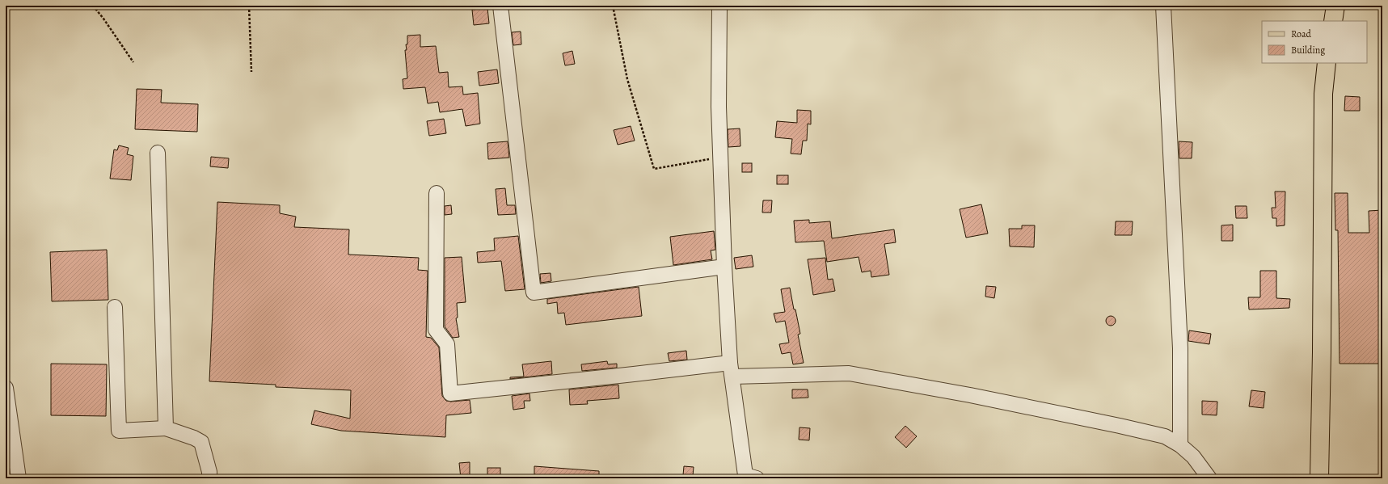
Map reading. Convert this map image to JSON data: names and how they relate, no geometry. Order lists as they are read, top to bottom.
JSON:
{
  "legend": ["Road", "Building"]
}
